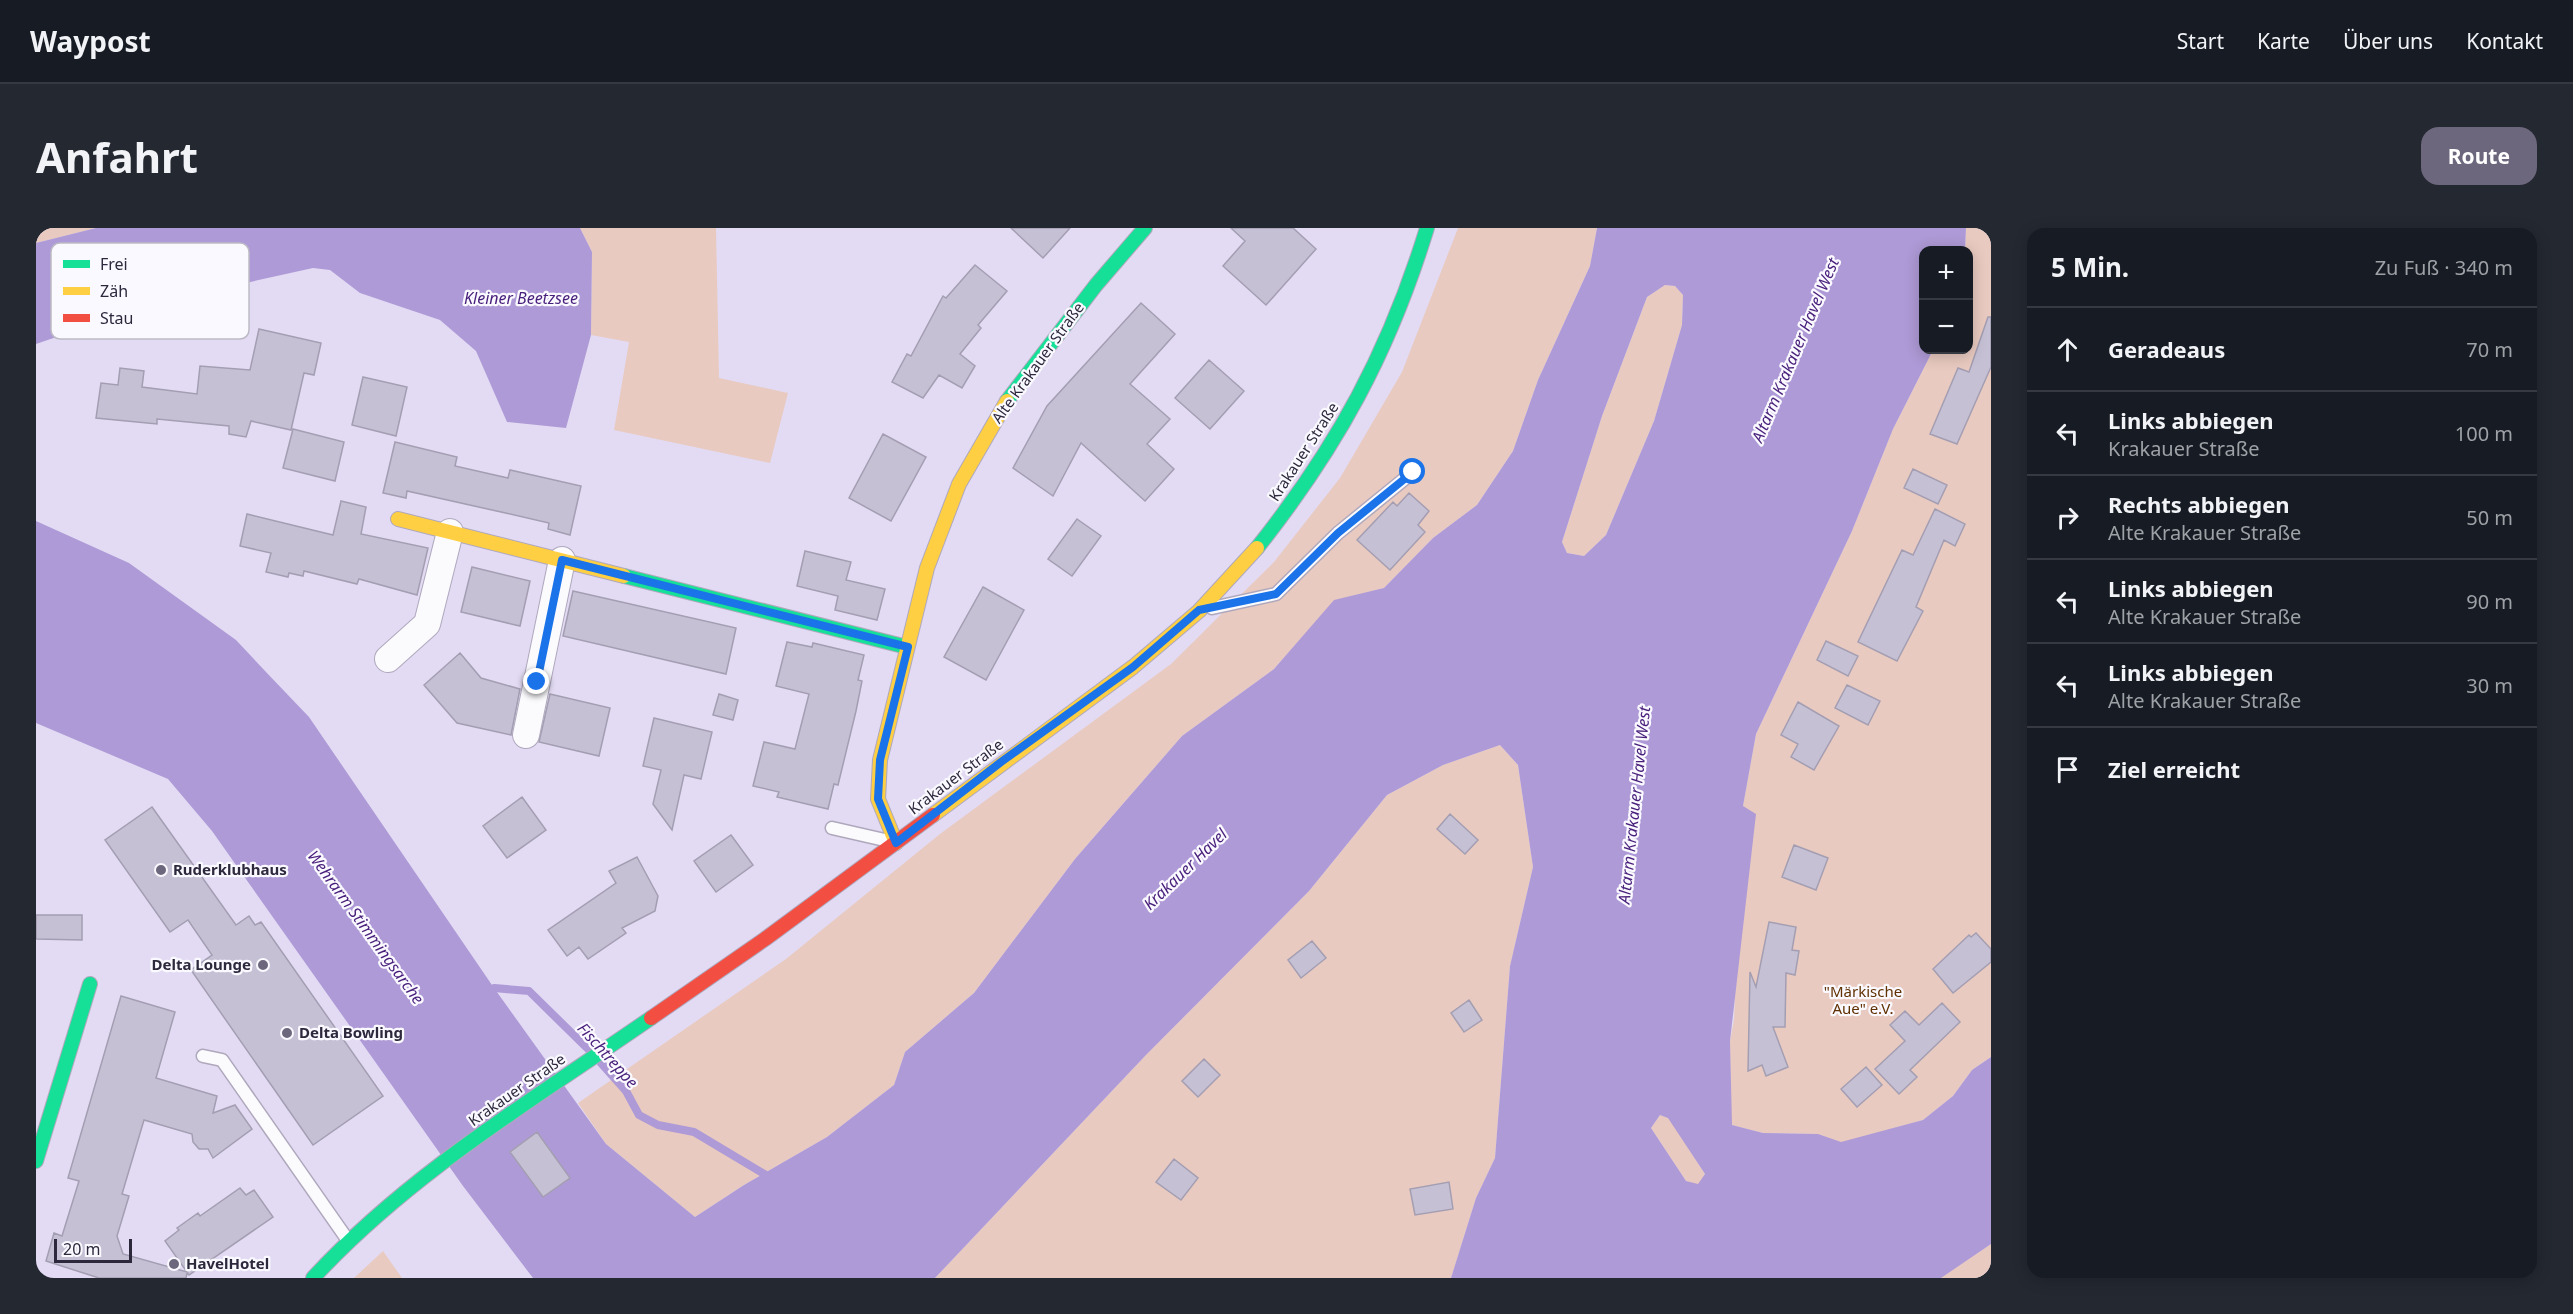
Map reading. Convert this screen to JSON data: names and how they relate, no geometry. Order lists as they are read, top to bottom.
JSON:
{
  "streets": {
    "main road": ["Alte Krakauer Straße", "Krakauer Straße"]
  },
  "crossings": [
    ["Alte Krakauer Straße", "Krakauer Straße"]
  ],
  "water": [
    "Kleiner Beetzsee",
    "Altarm Krakauer Havel West",
    "Krakauer Havel",
    "Wehrarm Stimmingsarche",
    "Fischtreppe"
  ],
  "parks": ["\"Märkische Aue\" e.V."],
  "places": [
    "Ruderklubhaus",
    "Delta Lounge",
    "Delta Bowling",
    "HavelHotel"
  ],
  "legend": ["Frei", "Zäh", "Stau"],
  "scale_bar": "20 m",
  "page": {
    "header": "Waypost",
    "nav": [
      "Start",
      "Karte",
      "Über uns",
      "Kontakt"
    ],
    "buttons": "Route",
    "title": "Anfahrt",
    "heading": ["5 Min.", "Zu Fuß · 340 m"],
    "map_buttons": ["+", "−"],
    "list": [
      ["Geradeaus", "70 m"],
      ["Links abbiegen", "Krakauer Straße", "100 m"],
      ["Rechts abbiegen", "Alte Krakauer Straße", "50 m"],
      ["Links abbiegen", "Alte Krakauer Straße", "90 m"],
      ["Links abbiegen", "Alte Krakauer Straße", "30 m"],
      "Ziel erreicht"
    ],
    "scale": "20 m"
  }
}
